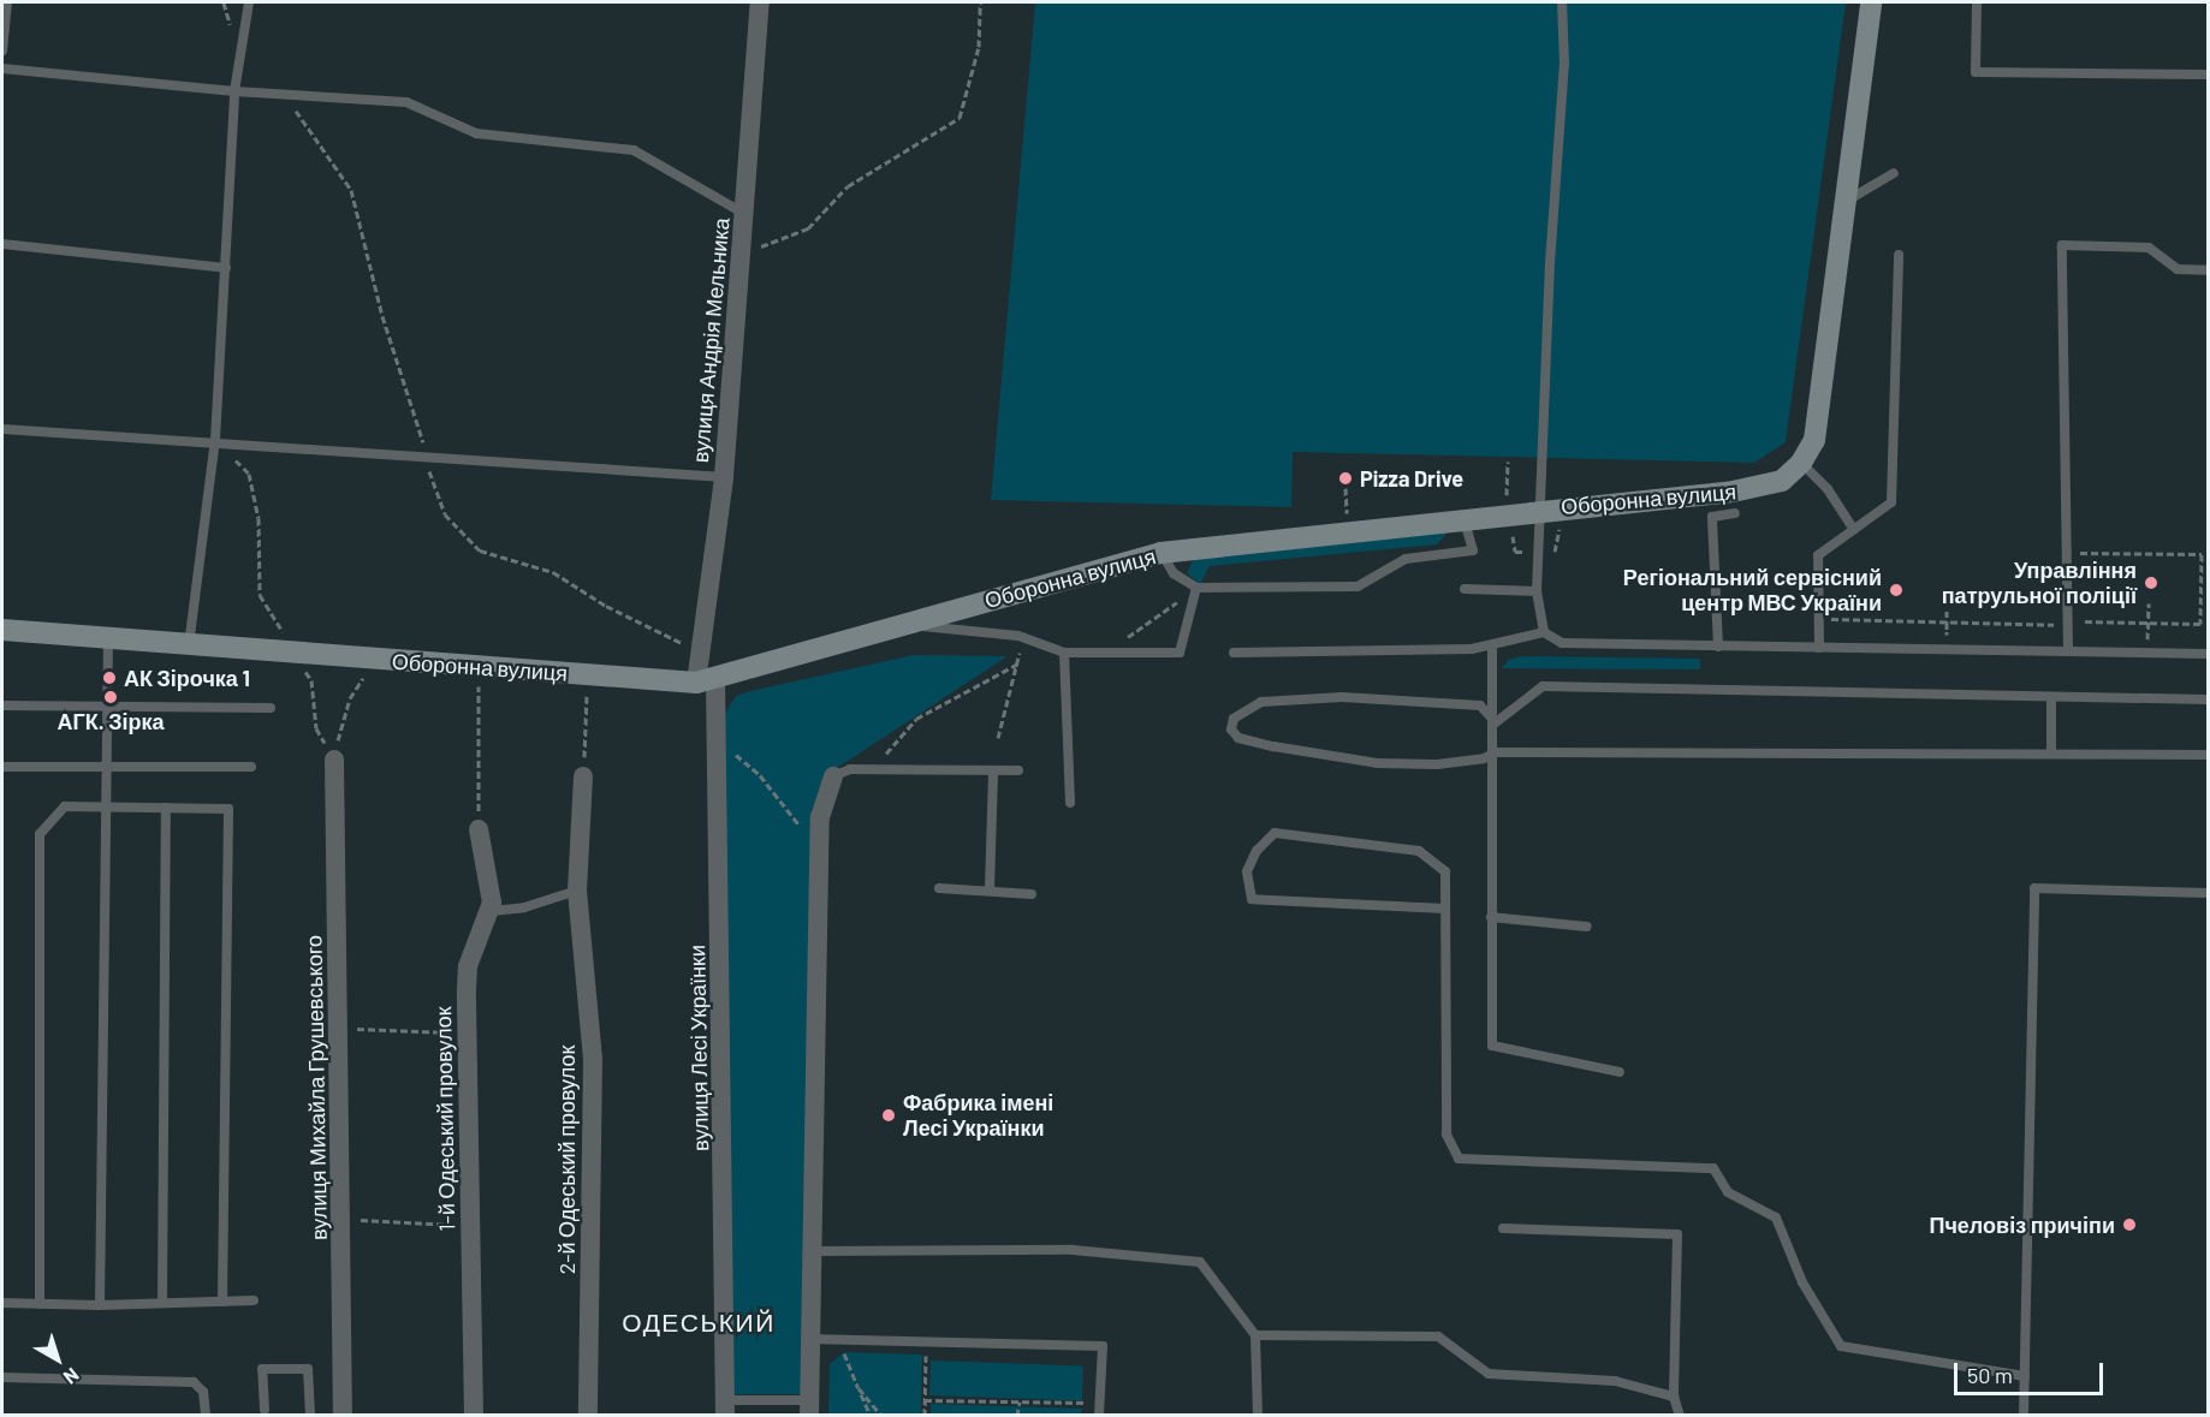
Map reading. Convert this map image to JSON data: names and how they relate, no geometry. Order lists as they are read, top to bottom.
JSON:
{
  "streets": {
    "street": [
      "вулиця Андрія Мельника",
      "Оборонна вулиця",
      "вулиця Лесі Українки",
      "вулиця Михайла Грушевського",
      "1-й Одеський провулок",
      "2-й Одеський провулок"
    ]
  },
  "crossings": [
    ["вулиця Андрія Мельника", "Оборонна вулиця"],
    ["вулиця Андрія Мельника", "вулиця Лесі Українки"],
    ["Оборонна вулиця", "вулиця Лесі Українки"]
  ],
  "districts": ["ОДЕСЬКИЙ"],
  "places": [
    "Pizza Drive",
    "Управління патрульної поліції",
    "Регіональний сервісний центр МВС України",
    "АК Зірочка 1",
    "АГК. Зірка",
    "Фабрика імені Лесі Українки",
    "Пчеловіз причіпи"
  ],
  "scale_bar": "50 m",
  "north": "bottom right"
}
